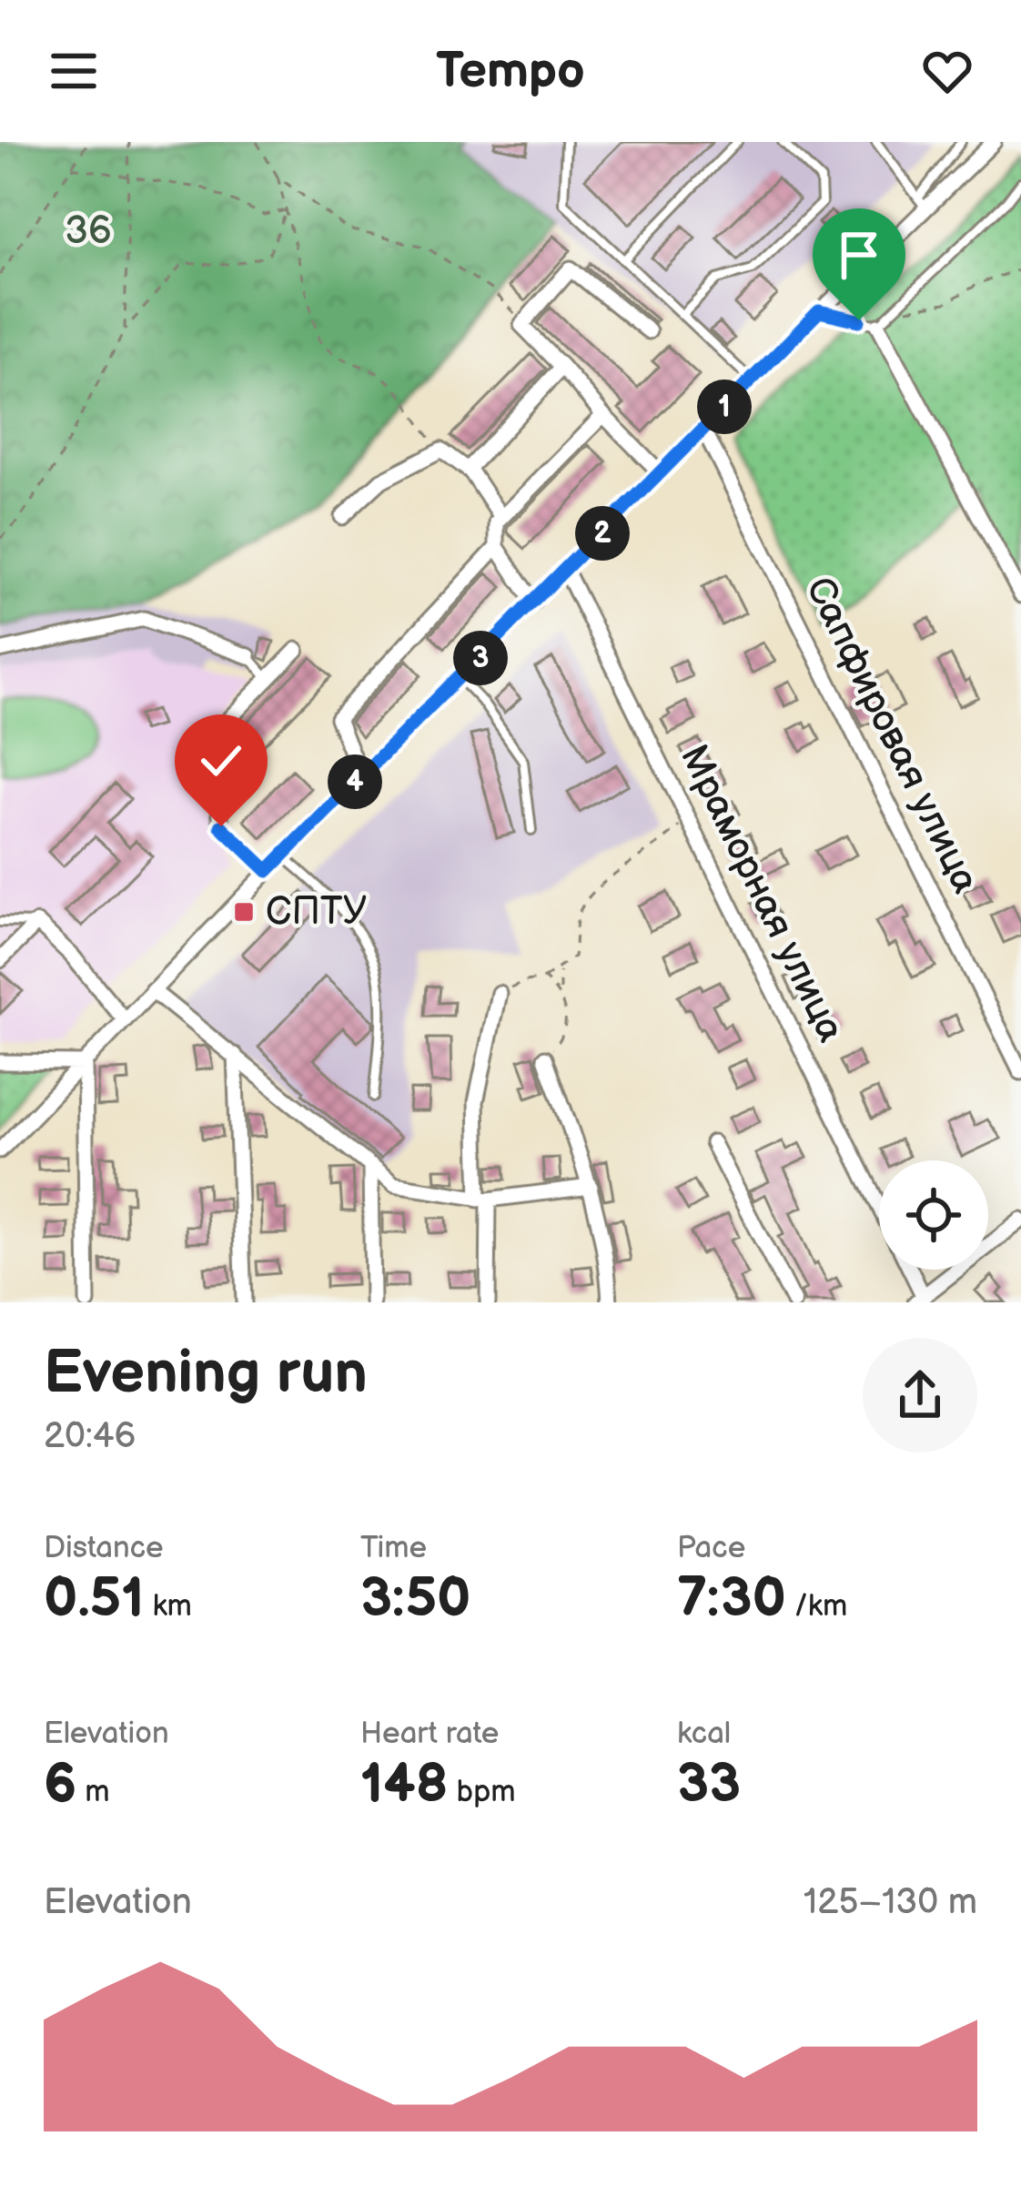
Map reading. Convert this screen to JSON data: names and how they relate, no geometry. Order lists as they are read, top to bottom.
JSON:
{
  "streets": {
    "street": ["Сапфировая улица", "Мраморная улица"]
  },
  "parks": ["36"],
  "places": {
    "transit": ["СПТУ"]
  },
  "page": {
    "header": "Tempo",
    "pins": [
      "1",
      "2",
      "3",
      "4"
    ],
    "heading": ["Evening run", "20:46"],
    "stats": [
      ["Distance", "0.51 km"],
      ["Time", "3:50"],
      ["Pace", "7:30 /km"],
      ["Elevation", "6 m"],
      ["Heart rate", "148 bpm"],
      ["kcal", "33"]
    ],
    "chart": ["Elevation", "125–130 m"]
  }
}
